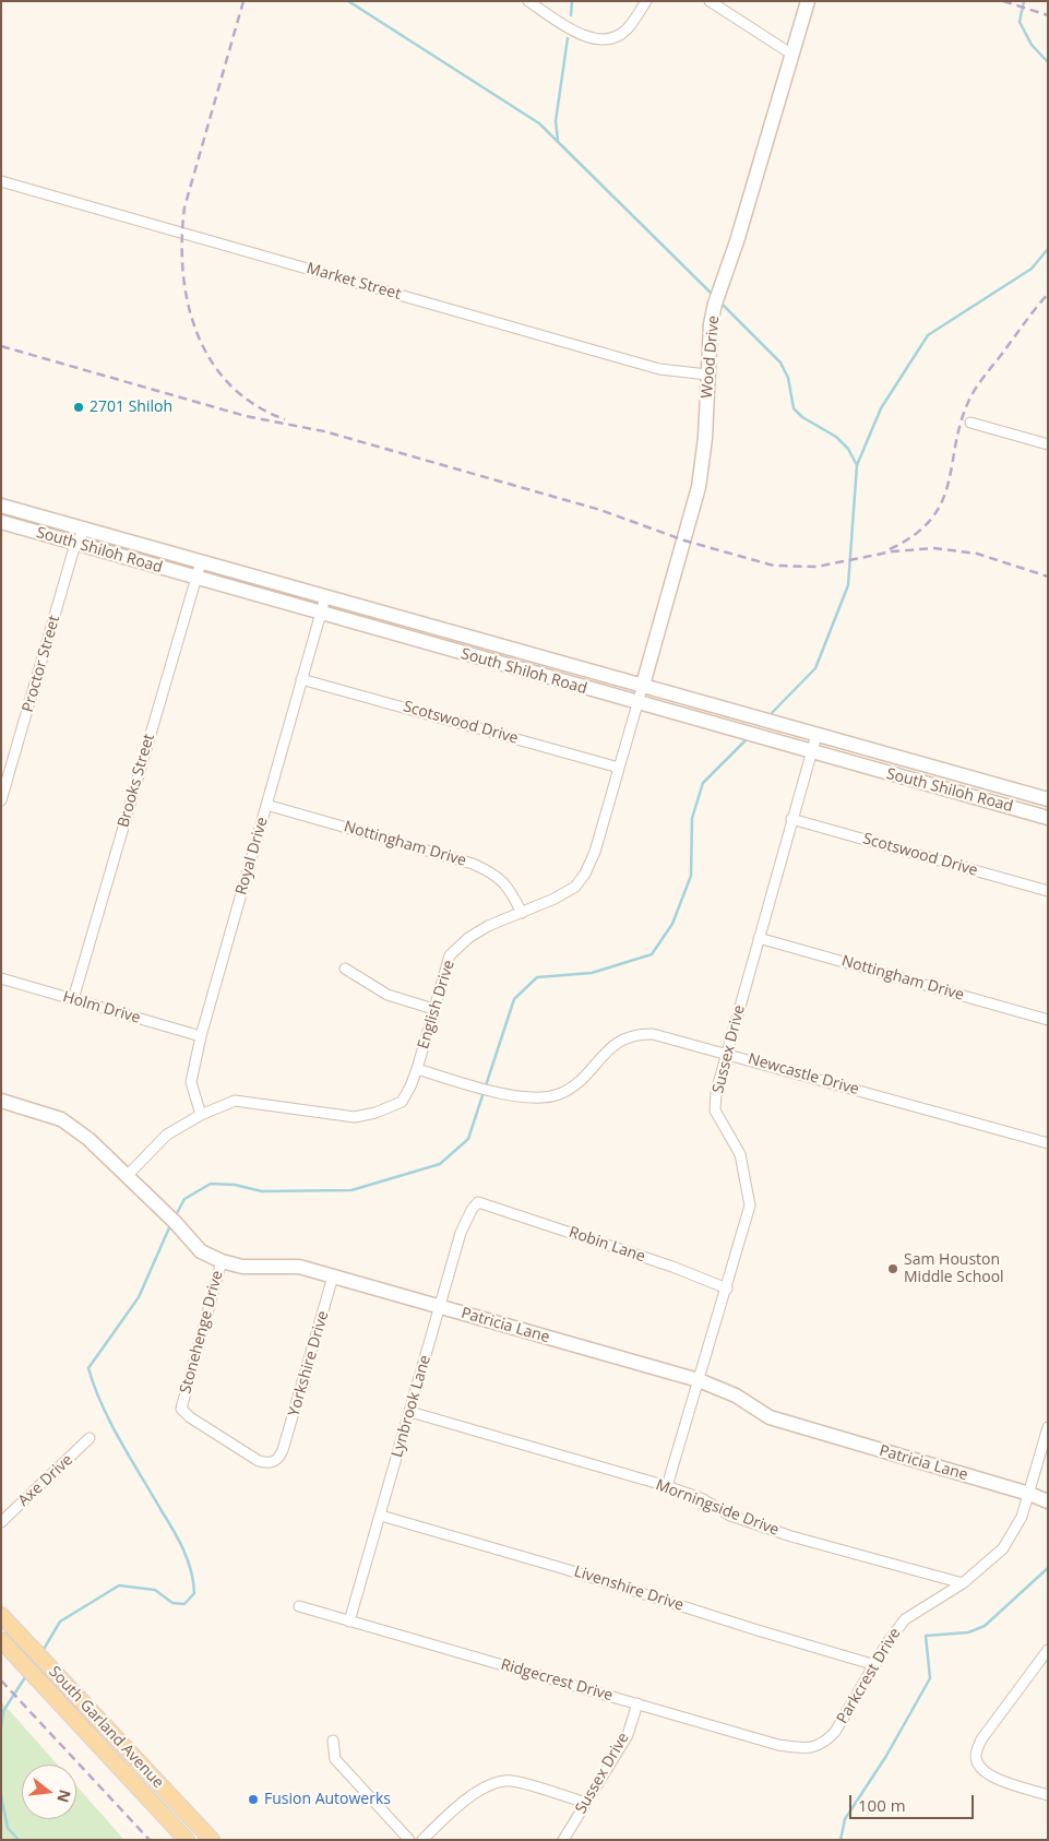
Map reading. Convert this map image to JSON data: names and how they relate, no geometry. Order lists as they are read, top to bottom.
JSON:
{
  "streets": {
    "main road": [
      "Wood Drive",
      "South Shiloh Road",
      "Patricia Lane",
      "South Garland Avenue"
    ],
    "street": [
      "Market Street",
      "Proctor Street",
      "Scotswood Drive",
      "Brooks Street",
      "Nottingham Drive",
      "Royal Drive",
      "English Drive",
      "Holm Drive",
      "Sussex Drive",
      "Newcastle Drive",
      "Robin Lane",
      "Stonehenge Drive",
      "Yorkshire Drive",
      "Lynbrook Lane",
      "Axe Drive",
      "Morningside Drive",
      "Livenshire Drive",
      "Parkcrest Drive",
      "Ridgecrest Drive"
    ]
  },
  "crossings": [
    ["Market Street", "Wood Drive"],
    ["Wood Drive", "South Shiloh Road"],
    ["Wood Drive", "English Drive"],
    ["South Shiloh Road", "Proctor Street"],
    ["South Shiloh Road", "Brooks Street"],
    ["South Shiloh Road", "Royal Drive"],
    ["South Shiloh Road", "English Drive"],
    ["South Shiloh Road", "Sussex Drive"],
    ["Scotswood Drive", "Royal Drive"],
    ["Scotswood Drive", "English Drive"],
    ["Scotswood Drive", "Sussex Drive"],
    ["Brooks Street", "Holm Drive"],
    ["Nottingham Drive", "Royal Drive"],
    ["Nottingham Drive", "English Drive"],
    ["Nottingham Drive", "Sussex Drive"],
    ["Royal Drive", "English Drive"],
    ["Royal Drive", "Holm Drive"],
    ["English Drive", "Newcastle Drive"],
    ["English Drive", "Patricia Lane"],
    ["Sussex Drive", "Newcastle Drive"],
    ["Sussex Drive", "Robin Lane"],
    ["Sussex Drive", "Patricia Lane"],
    ["Sussex Drive", "Morningside Drive"],
    ["Sussex Drive", "Ridgecrest Drive"],
    ["Robin Lane", "Lynbrook Lane"],
    ["Patricia Lane", "Stonehenge Drive"],
    ["Patricia Lane", "Yorkshire Drive"],
    ["Patricia Lane", "Lynbrook Lane"],
    ["Patricia Lane", "Parkcrest Drive"],
    ["Stonehenge Drive", "Yorkshire Drive"],
    ["Lynbrook Lane", "Morningside Drive"],
    ["Lynbrook Lane", "Livenshire Drive"],
    ["Lynbrook Lane", "Ridgecrest Drive"],
    ["Morningside Drive", "Parkcrest Drive"],
    ["Livenshire Drive", "Parkcrest Drive"],
    ["Parkcrest Drive", "Ridgecrest Drive"]
  ],
  "places": ["2701 Shiloh", "Sam Houston Middle School", "Fusion Autowerks"],
  "scale_bar": "100 m",
  "north": "right"
}
